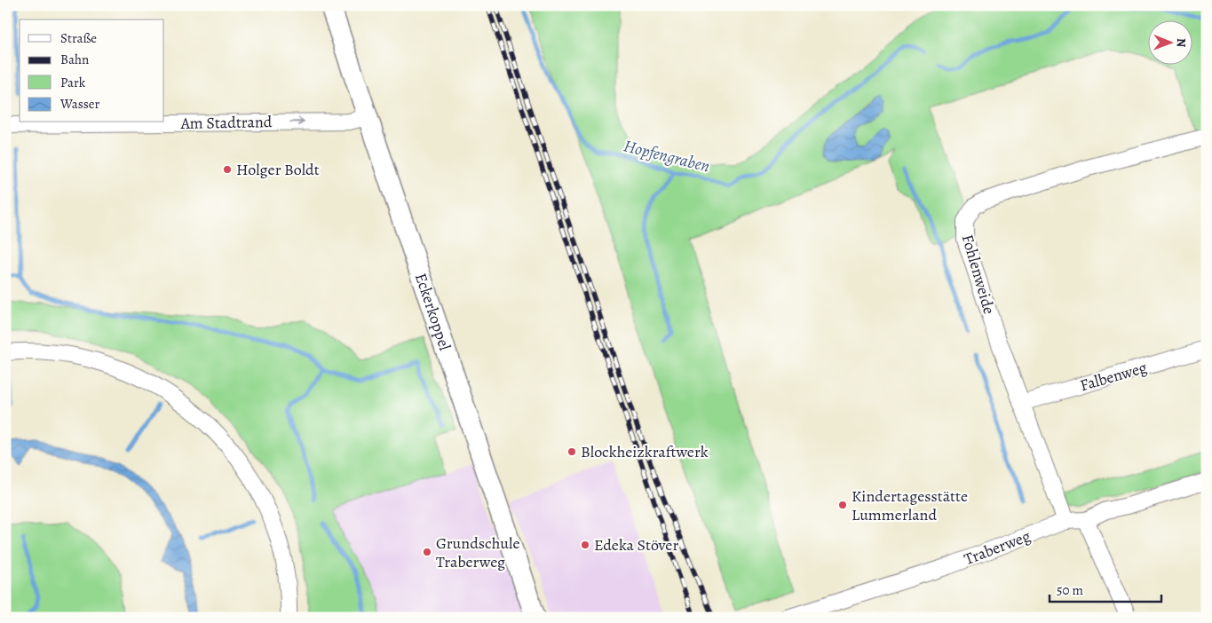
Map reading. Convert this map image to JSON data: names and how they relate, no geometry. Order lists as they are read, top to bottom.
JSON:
{
  "streets": {
    "street": [
      "Am Stadtrand",
      "Fohlenweide",
      "Eckerkoppel",
      "Falbenweg",
      "Traberweg"
    ]
  },
  "crossings": [
    ["Am Stadtrand", "Eckerkoppel"],
    ["Fohlenweide", "Falbenweg"],
    ["Fohlenweide", "Traberweg"]
  ],
  "one_way": ["Am Stadtrand"],
  "water": ["Hopfengraben"],
  "places": [
    "Holger Boldt",
    "Blockheizkraftwerk",
    "Kindertagesstätte Lummerland",
    "Edeka Stöver",
    "Grundschule Traberweg"
  ],
  "legend": [
    "Straße",
    "Bahn",
    "Park",
    "Wasser"
  ],
  "scale_bar": "50 m",
  "north": "right"
}
